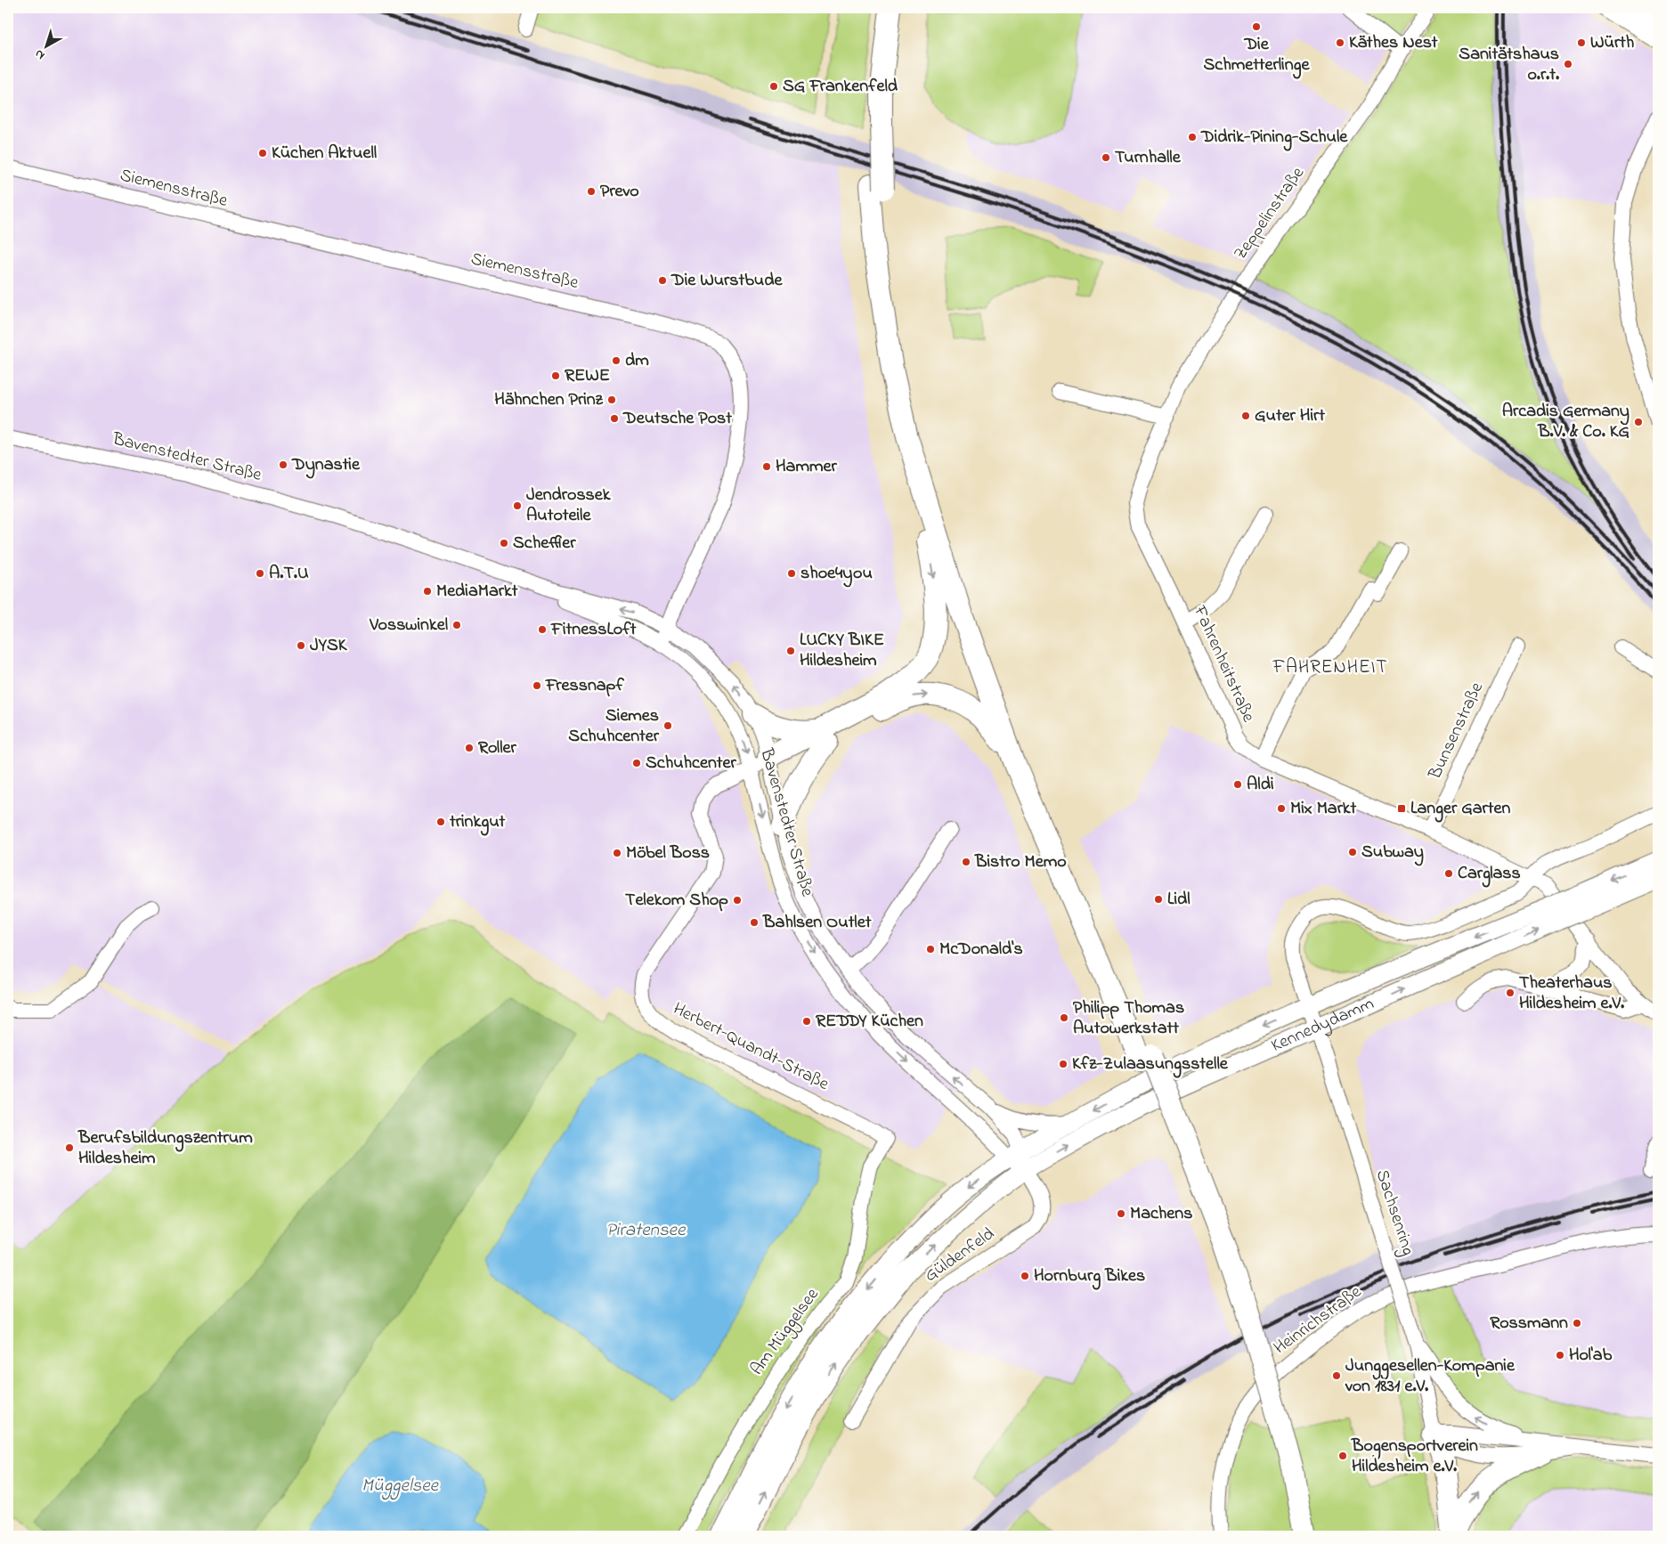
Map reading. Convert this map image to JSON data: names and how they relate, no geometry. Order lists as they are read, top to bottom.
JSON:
{
  "streets": {
    "main road": ["Kennedydamm"],
    "street": [
      "Siemensstraße",
      "Zeppelinstraße",
      "Bavenstedter Straße",
      "Fahrenheitstraße",
      "Bunsenstraße",
      "Herbert-Quandt-Straße",
      "Sachsenring",
      "Güldenfeld",
      "Heinrichstraße",
      "Am Müggelsee"
    ]
  },
  "crossings": [
    ["Siemensstraße", "Bavenstedter Straße"],
    ["Zeppelinstraße", "Fahrenheitstraße"],
    ["Bavenstedter Straße", "Kennedydamm"],
    ["Bavenstedter Straße", "Herbert-Quandt-Straße"],
    ["Bavenstedter Straße", "Güldenfeld"],
    ["Fahrenheitstraße", "Bunsenstraße"],
    ["Fahrenheitstraße", "Sachsenring"],
    ["Kennedydamm", "Sachsenring"],
    ["Kennedydamm", "Güldenfeld"],
    ["Herbert-Quandt-Straße", "Am Müggelsee"]
  ],
  "districts": ["FAHRENHEIT"],
  "water": ["Piratensee", "Müggelsee"],
  "places": {
    "other": [
      "Die Schmetterlinge",
      "Käthes Nest",
      "Würth",
      "Sanitätshaus o.r.t.",
      "SG Frankenfeld",
      "Didrik-Pining-Schule",
      "Küchen Aktuell",
      "Turnhalle",
      "Prevo",
      "Die Wurstbude",
      "dm",
      "REWE",
      "Hähnchen Prinz",
      "Guter Hirt",
      "Deutsche Post",
      "Arcadis Germany B.V. & Co. KG",
      "Dynastie",
      "Hammer",
      "Jendrossek Autoteile",
      "Scheffler",
      "A.T.U",
      "shoe4you",
      "MediaMarkt",
      "Vosswinkel",
      "FitnessLoft",
      "JYSK",
      "LUCKY BIKE Hildesheim",
      "Fressnapf",
      "Siemes Schuhcenter",
      "Roller",
      "Schuhcenter",
      "Aldi",
      "Mix Markt",
      "trinkgut",
      "Subway",
      "Möbel Boss",
      "Bistro Memo",
      "Carglass",
      "Lidl",
      "Telekom Shop",
      "Bahlsen Outlet",
      "McDonald's",
      "Theaterhaus Hildesheim e.V.",
      "Philipp Thomas Autowerkstatt",
      "REDDY Küchen",
      "Kfz-Zulaasungsstelle",
      "Berufsbildungszentrum Hildesheim",
      "Machens",
      "Hornburg Bikes",
      "Rossmann",
      "Hol'ab",
      "Junggesellen-Kompanie von 1831 e.V.",
      "Bogensportverein Hildesheim e.V."
    ],
    "transit": ["Langer Garten"]
  },
  "north": "bottom left"
}
